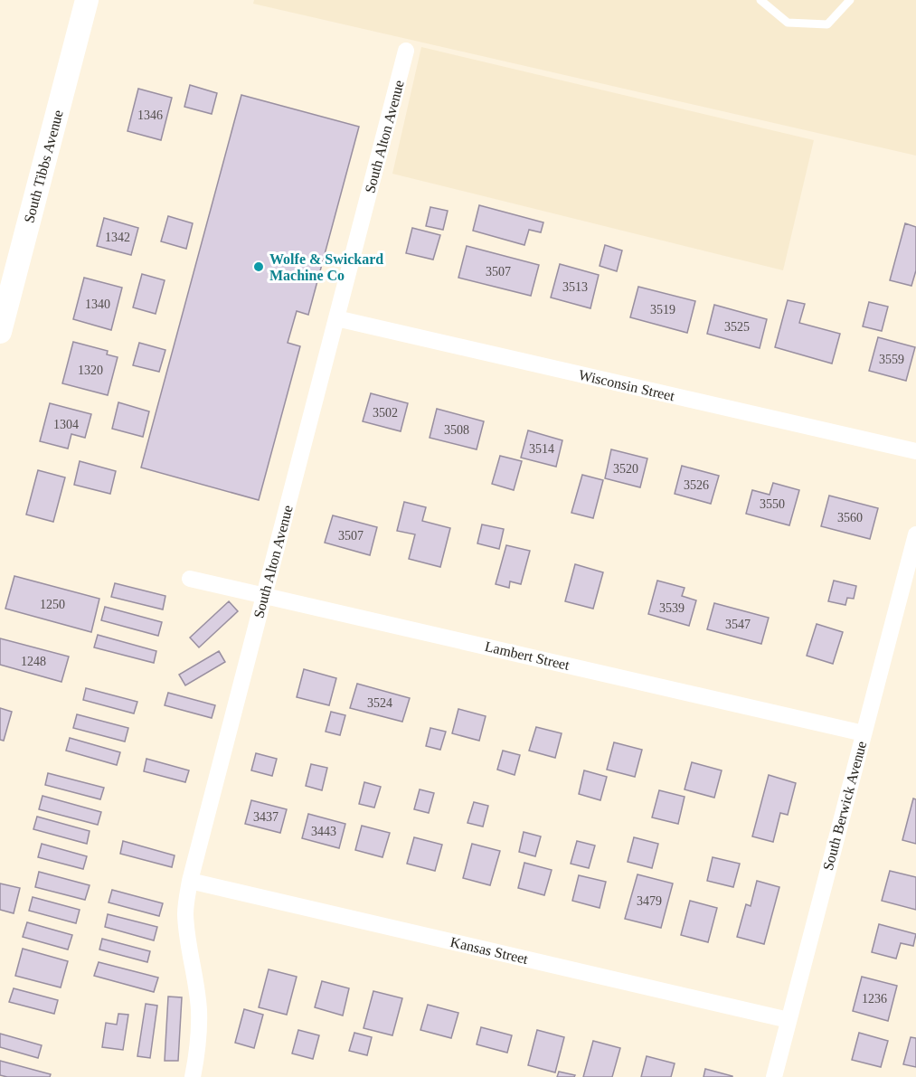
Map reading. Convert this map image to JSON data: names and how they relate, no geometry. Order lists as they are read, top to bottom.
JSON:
{
  "streets": {
    "main road": ["South Tibbs Avenue"],
    "street": [
      "South Alton Avenue",
      "Wisconsin Street",
      "Lambert Street",
      "South Berwick Avenue",
      "Kansas Street"
    ]
  },
  "crossings": [
    ["South Alton Avenue", "Wisconsin Street"],
    ["South Alton Avenue", "Lambert Street"],
    ["South Alton Avenue", "Kansas Street"],
    ["Lambert Street", "South Berwick Avenue"],
    ["South Berwick Avenue", "Kansas Street"]
  ],
  "places": ["Wolfe & Swickard Machine Co"],
  "house_numbers": [
    "1346",
    "1342",
    "3507",
    "3513",
    "1340",
    "3519",
    "3525",
    "3559",
    "1320",
    "3502",
    "1304",
    "3508",
    "3514",
    "3520",
    "3526",
    "3550",
    "3560",
    "3507",
    "1250",
    "3539",
    "3547",
    "1248",
    "3524",
    "3437",
    "3443",
    "3479",
    "1236"
  ]
}
